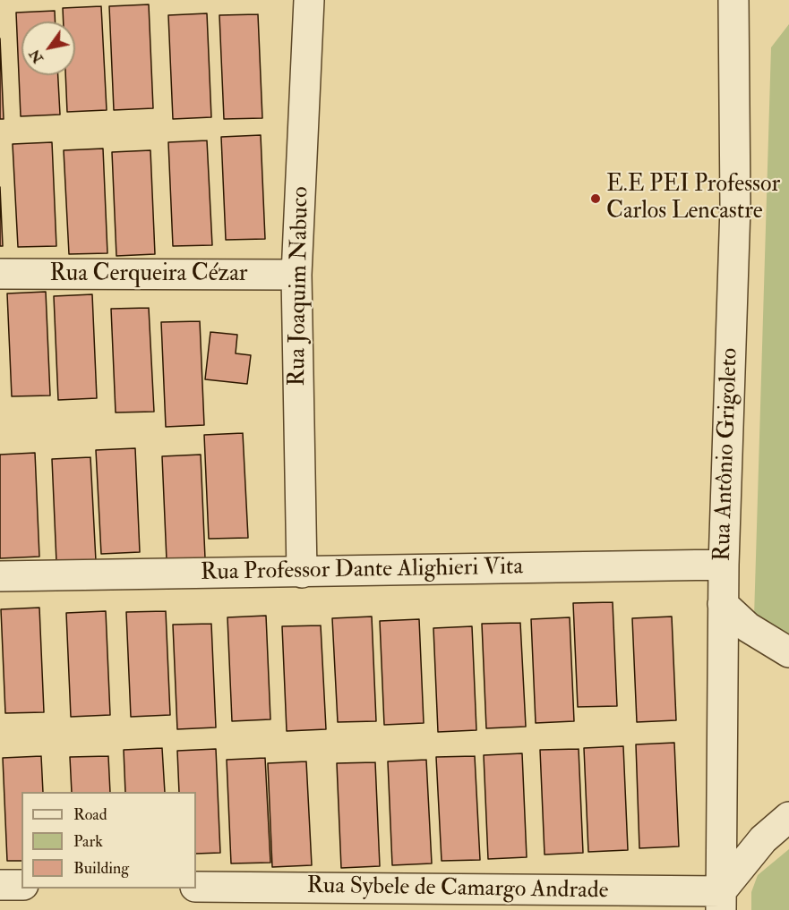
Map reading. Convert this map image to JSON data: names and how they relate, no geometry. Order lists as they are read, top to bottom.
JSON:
{
  "streets": {
    "street": [
      "Rua Cerqueira Cézar",
      "Rua Joaquim Nabuco",
      "Rua Antônio Grigoleto",
      "Rua Professor Dante Alighieri Vita",
      "Rua Sybele de Camargo Andrade"
    ]
  },
  "crossings": [
    ["Rua Cerqueira Cézar", "Rua Joaquim Nabuco"],
    ["Rua Joaquim Nabuco", "Rua Professor Dante Alighieri Vita"],
    ["Rua Antônio Grigoleto", "Rua Professor Dante Alighieri Vita"],
    ["Rua Antônio Grigoleto", "Rua Sybele de Camargo Andrade"]
  ],
  "places": ["E.E PEI Professor Carlos Lencastre"],
  "legend": ["Road", "Park", "Building"],
  "north": "bottom left"
}
